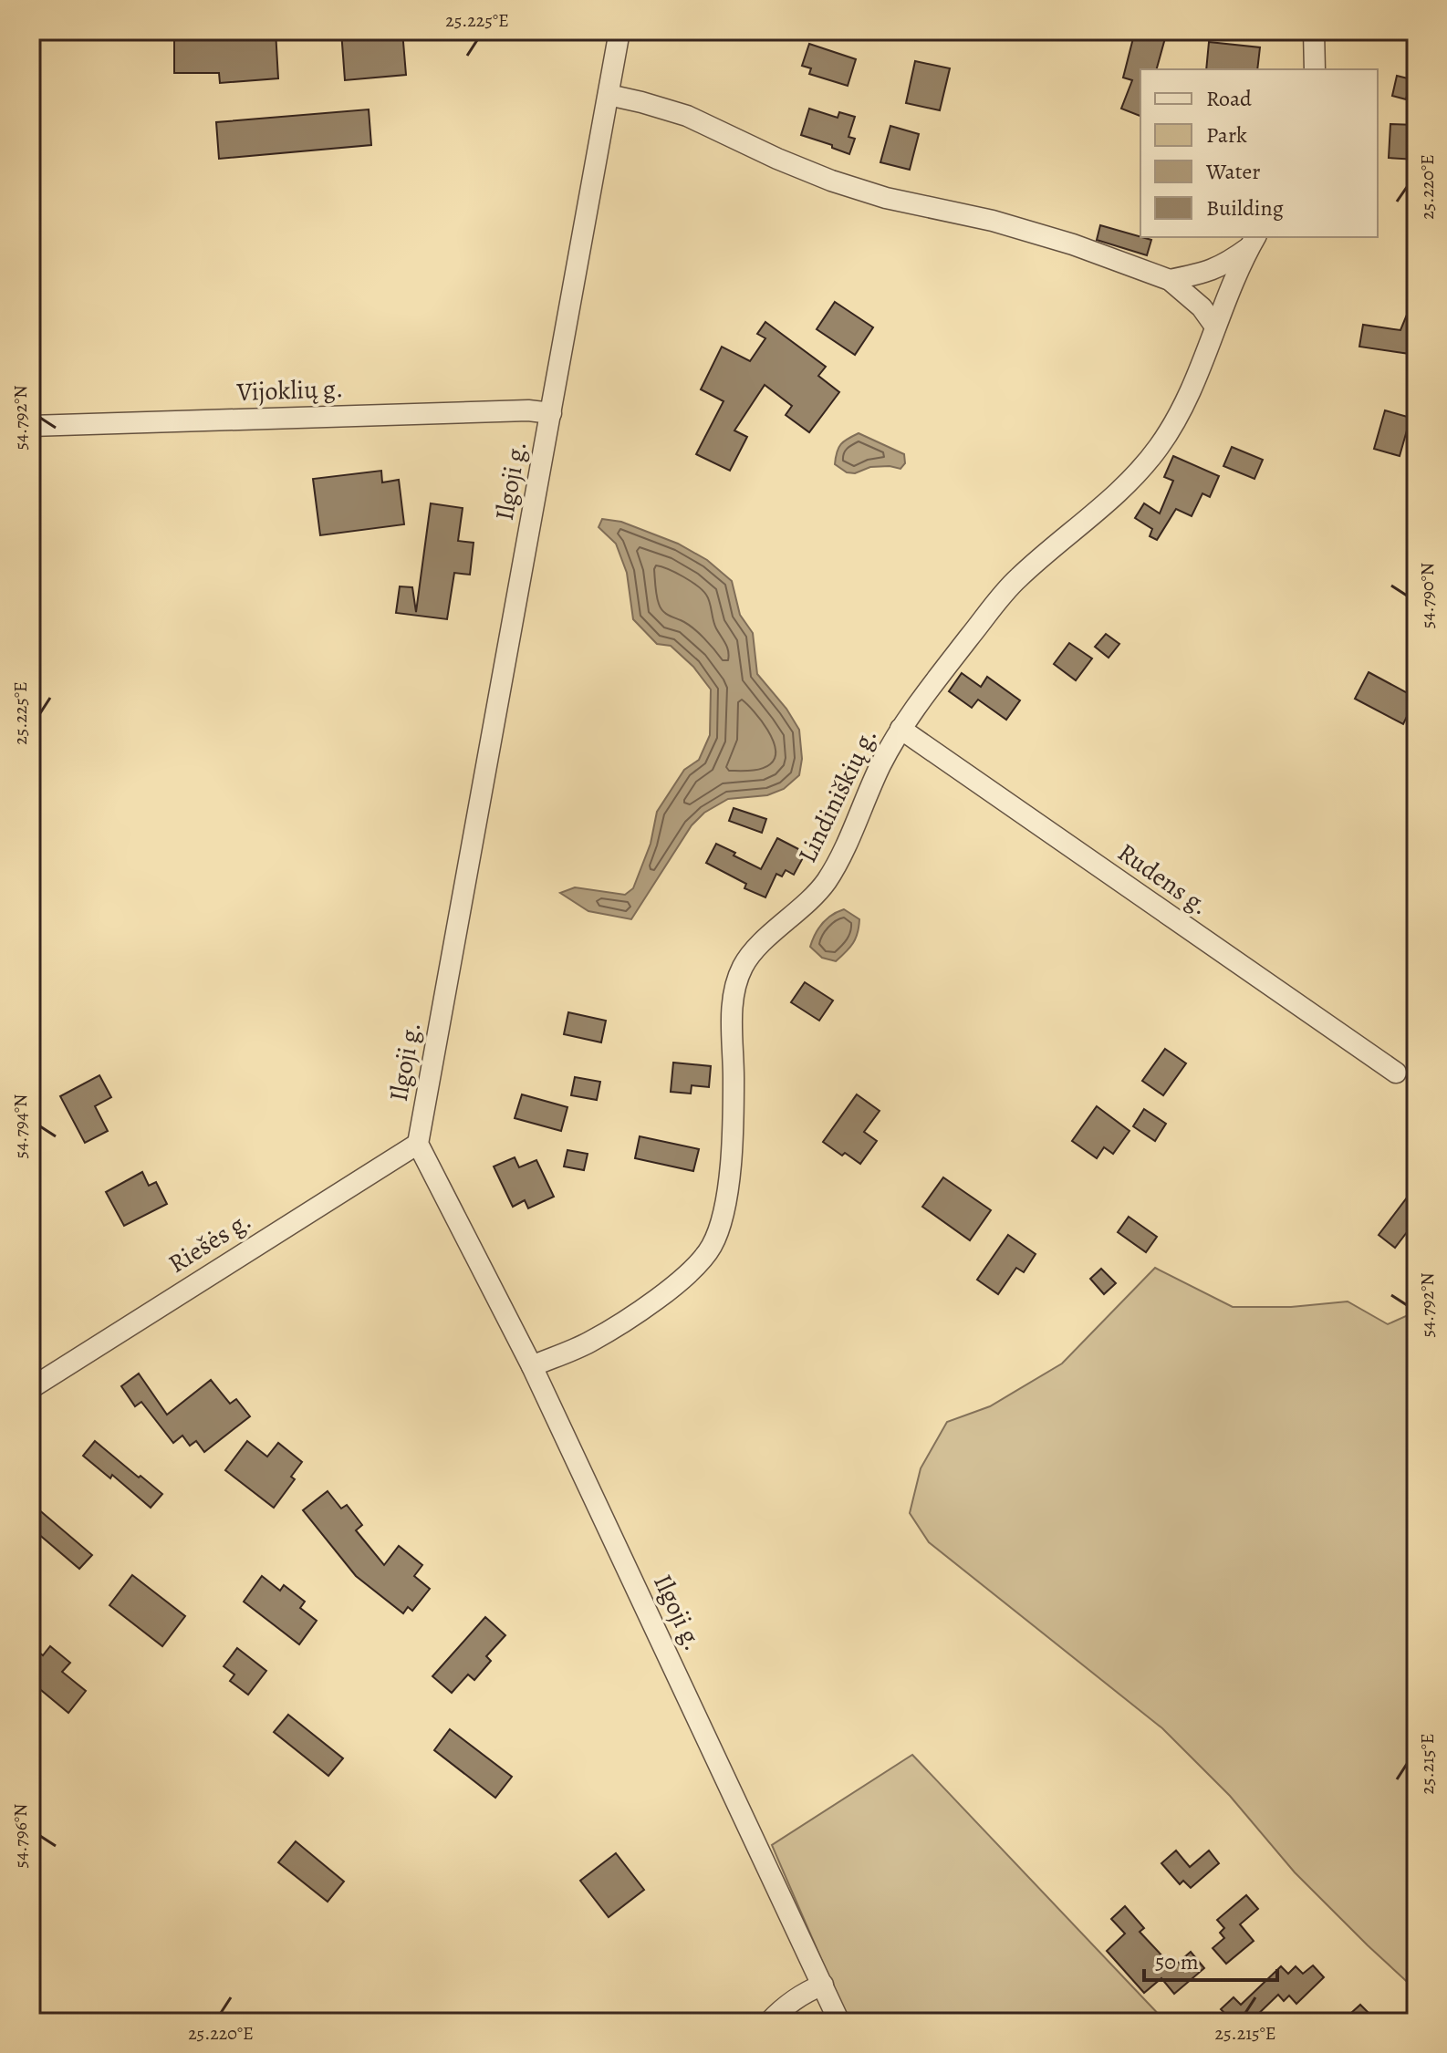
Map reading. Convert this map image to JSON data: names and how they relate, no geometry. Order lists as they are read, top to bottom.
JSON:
{
  "streets": {
    "street": [
      "Vijoklių g.",
      "Ilgoji g.",
      "Lindiniškių g.",
      "Rudens g.",
      "Riešės g."
    ]
  },
  "crossings": [
    ["Vijoklių g.", "Ilgoji g."],
    ["Ilgoji g.", "Lindiniškių g."],
    ["Ilgoji g.", "Riešės g."],
    ["Lindiniškių g.", "Rudens g."]
  ],
  "legend": [
    "Road",
    "Park",
    "Water",
    "Building"
  ],
  "scale_bar": "50 m",
  "coordinates": [
    "25.225°E",
    "25.220°E",
    "54.792°N",
    "54.790°N",
    "54.794°N",
    "25.215°E",
    "54.796°N"
  ]
}
